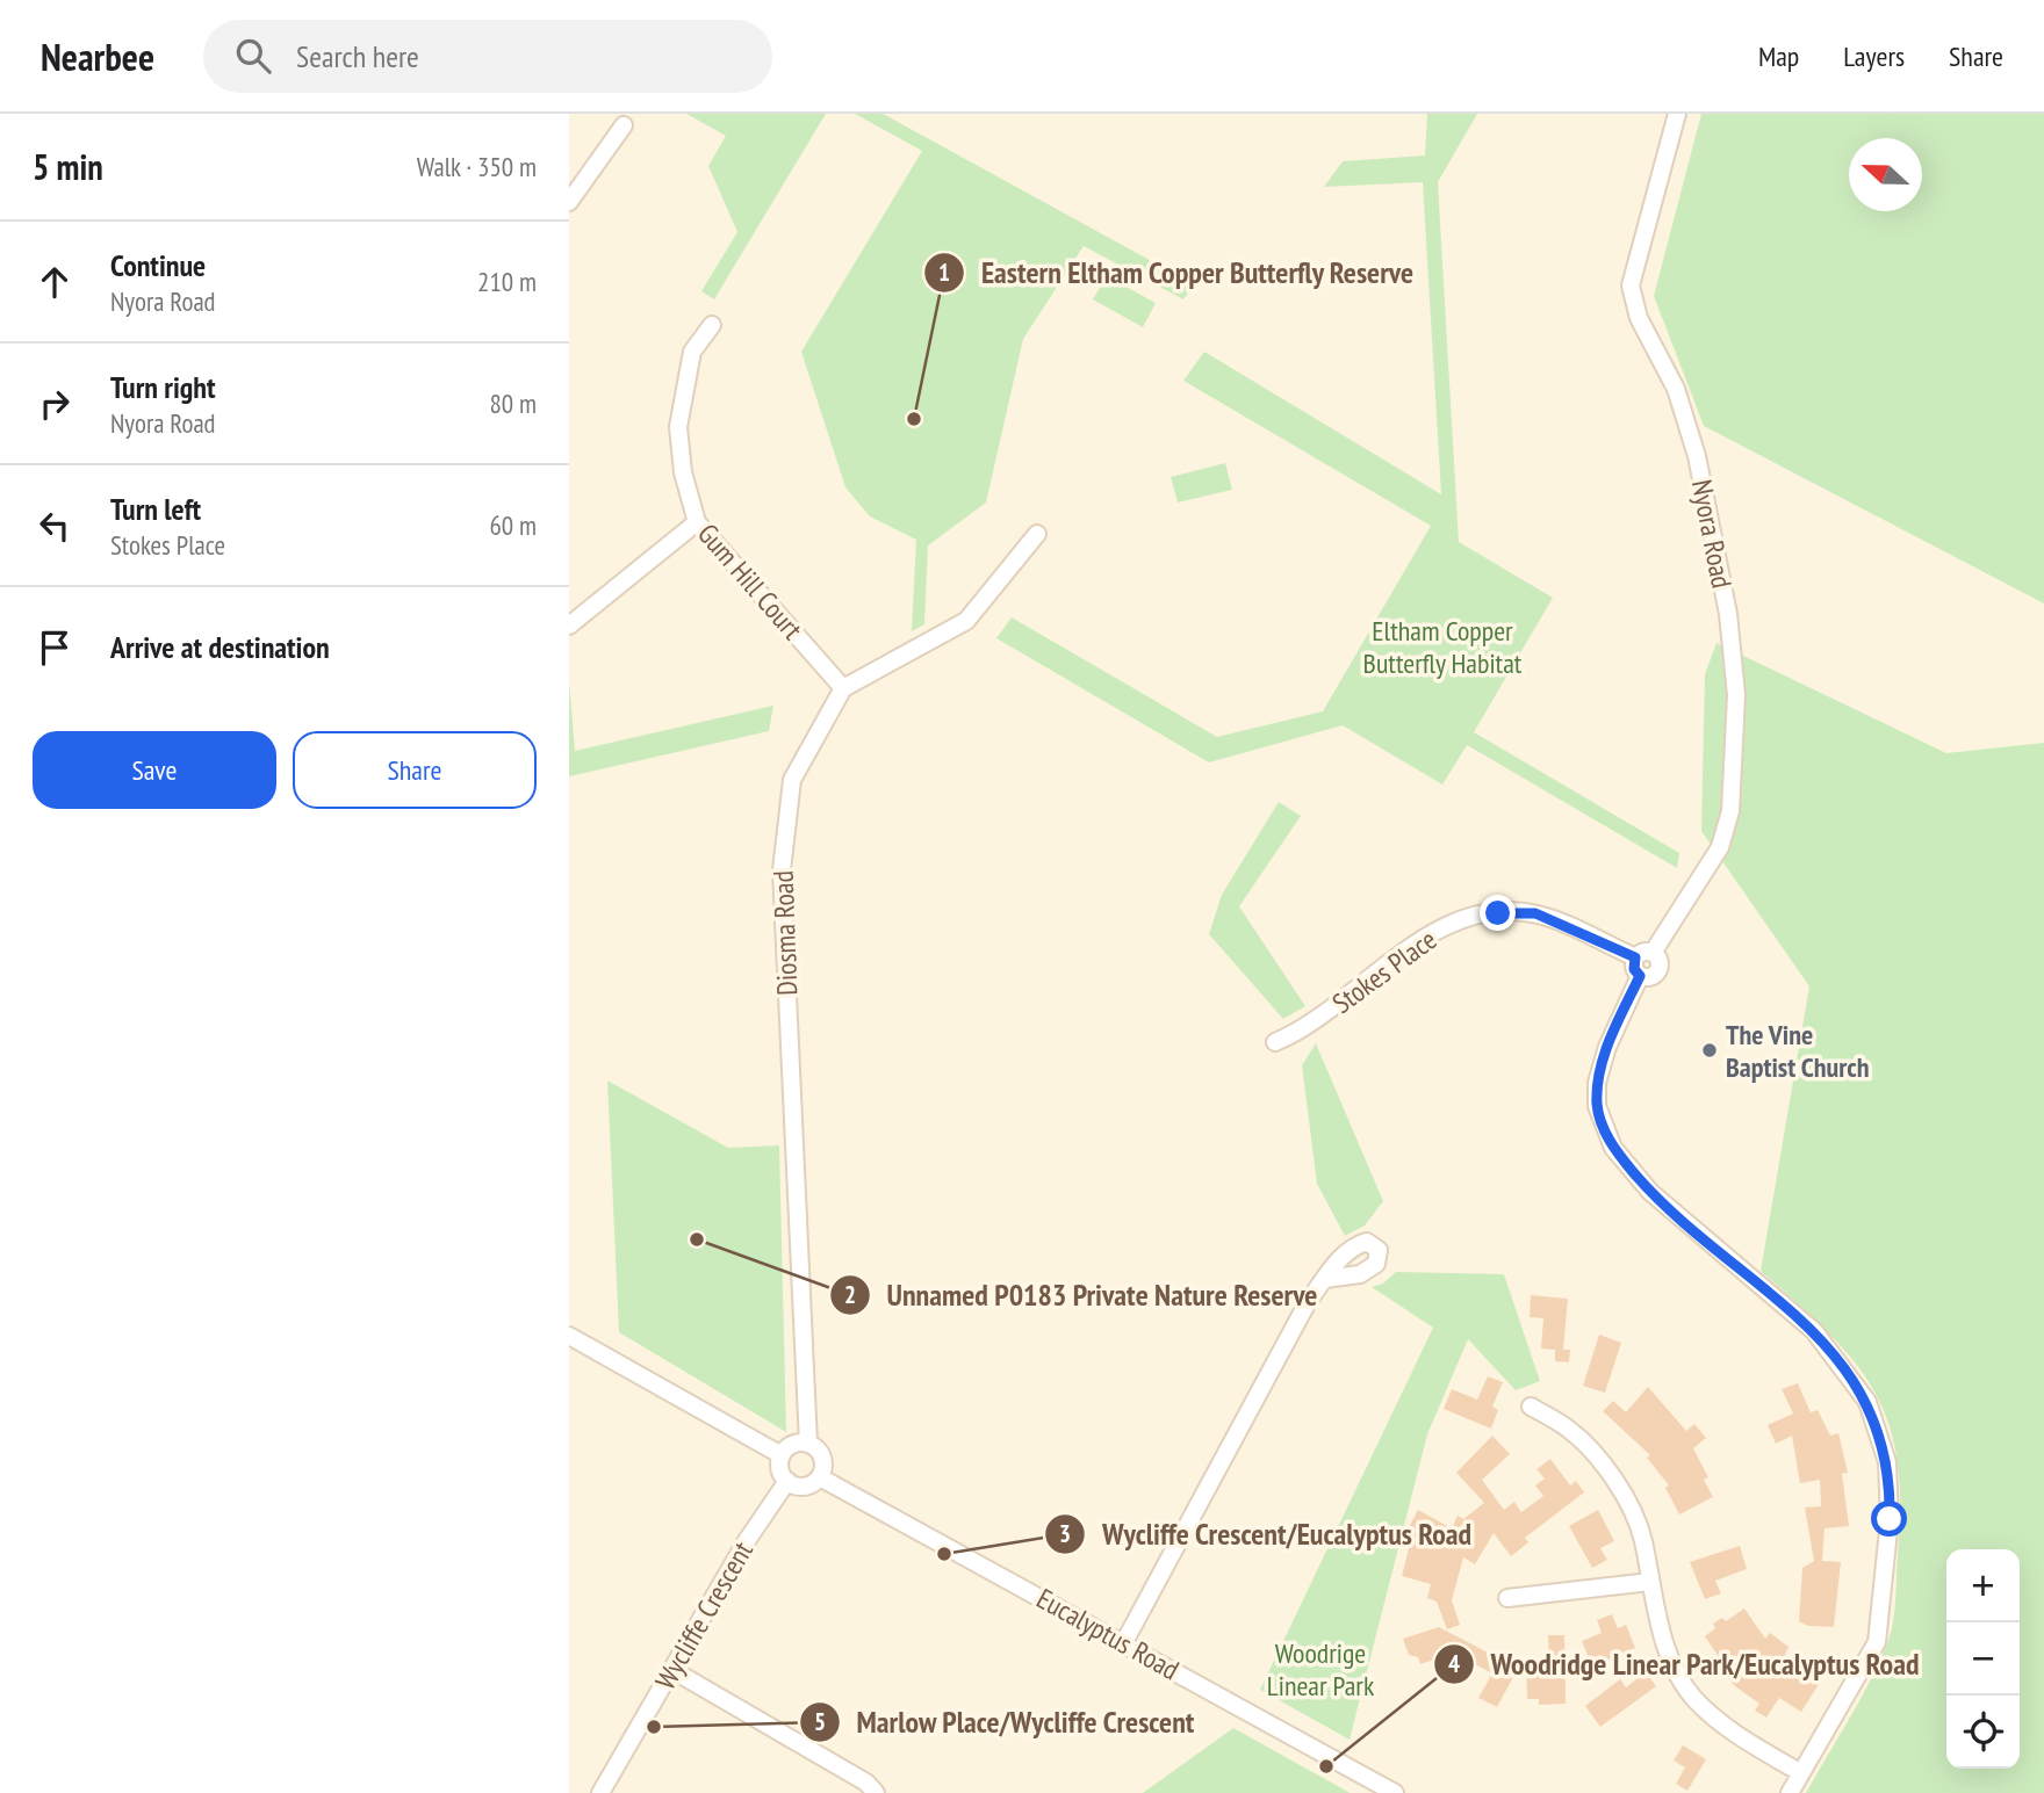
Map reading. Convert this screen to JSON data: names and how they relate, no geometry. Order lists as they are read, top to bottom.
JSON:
{
  "streets": {
    "street": [
      "Nyora Road",
      "Gum Hill Court",
      "Diosma Road",
      "Stokes Place",
      "Wycliffe Crescent",
      "Eucalyptus Road"
    ]
  },
  "crossings": [
    ["Nyora Road", "Stokes Place"],
    ["Gum Hill Court", "Diosma Road"],
    ["Diosma Road", "Wycliffe Crescent"],
    ["Diosma Road", "Eucalyptus Road"],
    ["Wycliffe Crescent", "Eucalyptus Road"]
  ],
  "parks": ["Eltham Copper Butterfly Habitat", "Woodrige Linear Park"],
  "places": [
    "Eastern Eltham Copper Butterfly Reserve",
    "The Vine Baptist Church",
    "Unnamed P0183 Private Nature Reserve",
    "Wycliffe Crescent/Eucalyptus Road",
    "Marlow Place/Wycliffe Crescent",
    "Woodridge Linear Park/Eucalyptus Road"
  ],
  "north": "left",
  "page": {
    "header": "Nearbee",
    "search": "Search here",
    "nav": ["Map", "Layers", "Share"],
    "heading": ["5 min", "Walk · 350 m"],
    "list": [
      ["Continue", "Nyora Road", "210 m"],
      ["Turn right", "Nyora Road", "80 m"],
      ["Turn left", "Stokes Place", "60 m"],
      "Arrive at destination"
    ],
    "buttons": ["Save", "Share"],
    "map_buttons": ["+", "−"]
  }
}
